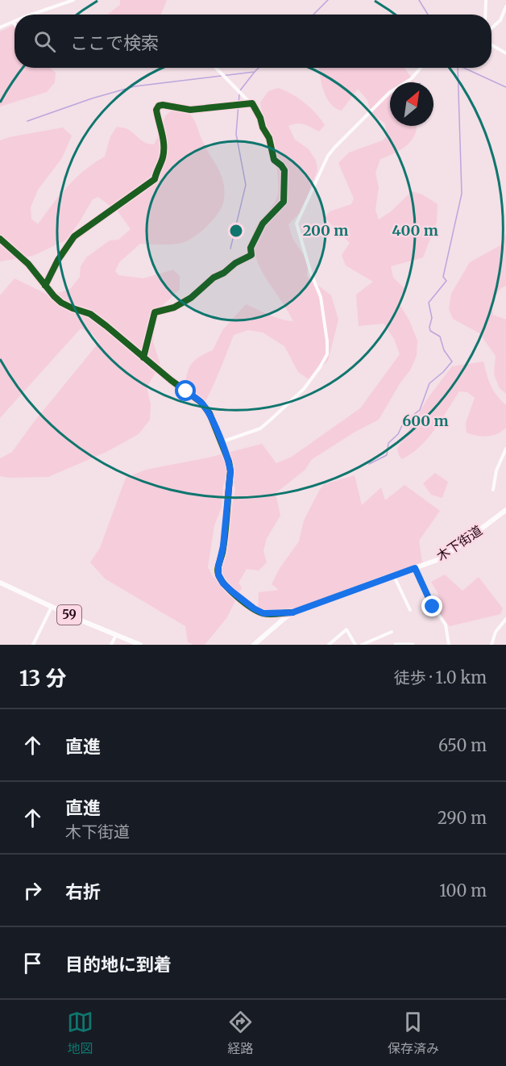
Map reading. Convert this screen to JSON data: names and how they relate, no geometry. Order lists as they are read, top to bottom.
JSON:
{
  "streets": {
    "main road": ["木下街道", "59"]
  },
  "north": "top right",
  "page": {
    "search": "ここで検索",
    "heading": ["13 分", "徒歩 · 1.0 km"],
    "list": [
      ["直進", "650 m"],
      ["直進", "木下街道", "290 m"],
      ["右折", "100 m"],
      "目的地に到着"
    ],
    "nav": ["地図", "経路", "保存済み"]
  },
  "rings": ["200 m", "400 m", "600 m"]
}
